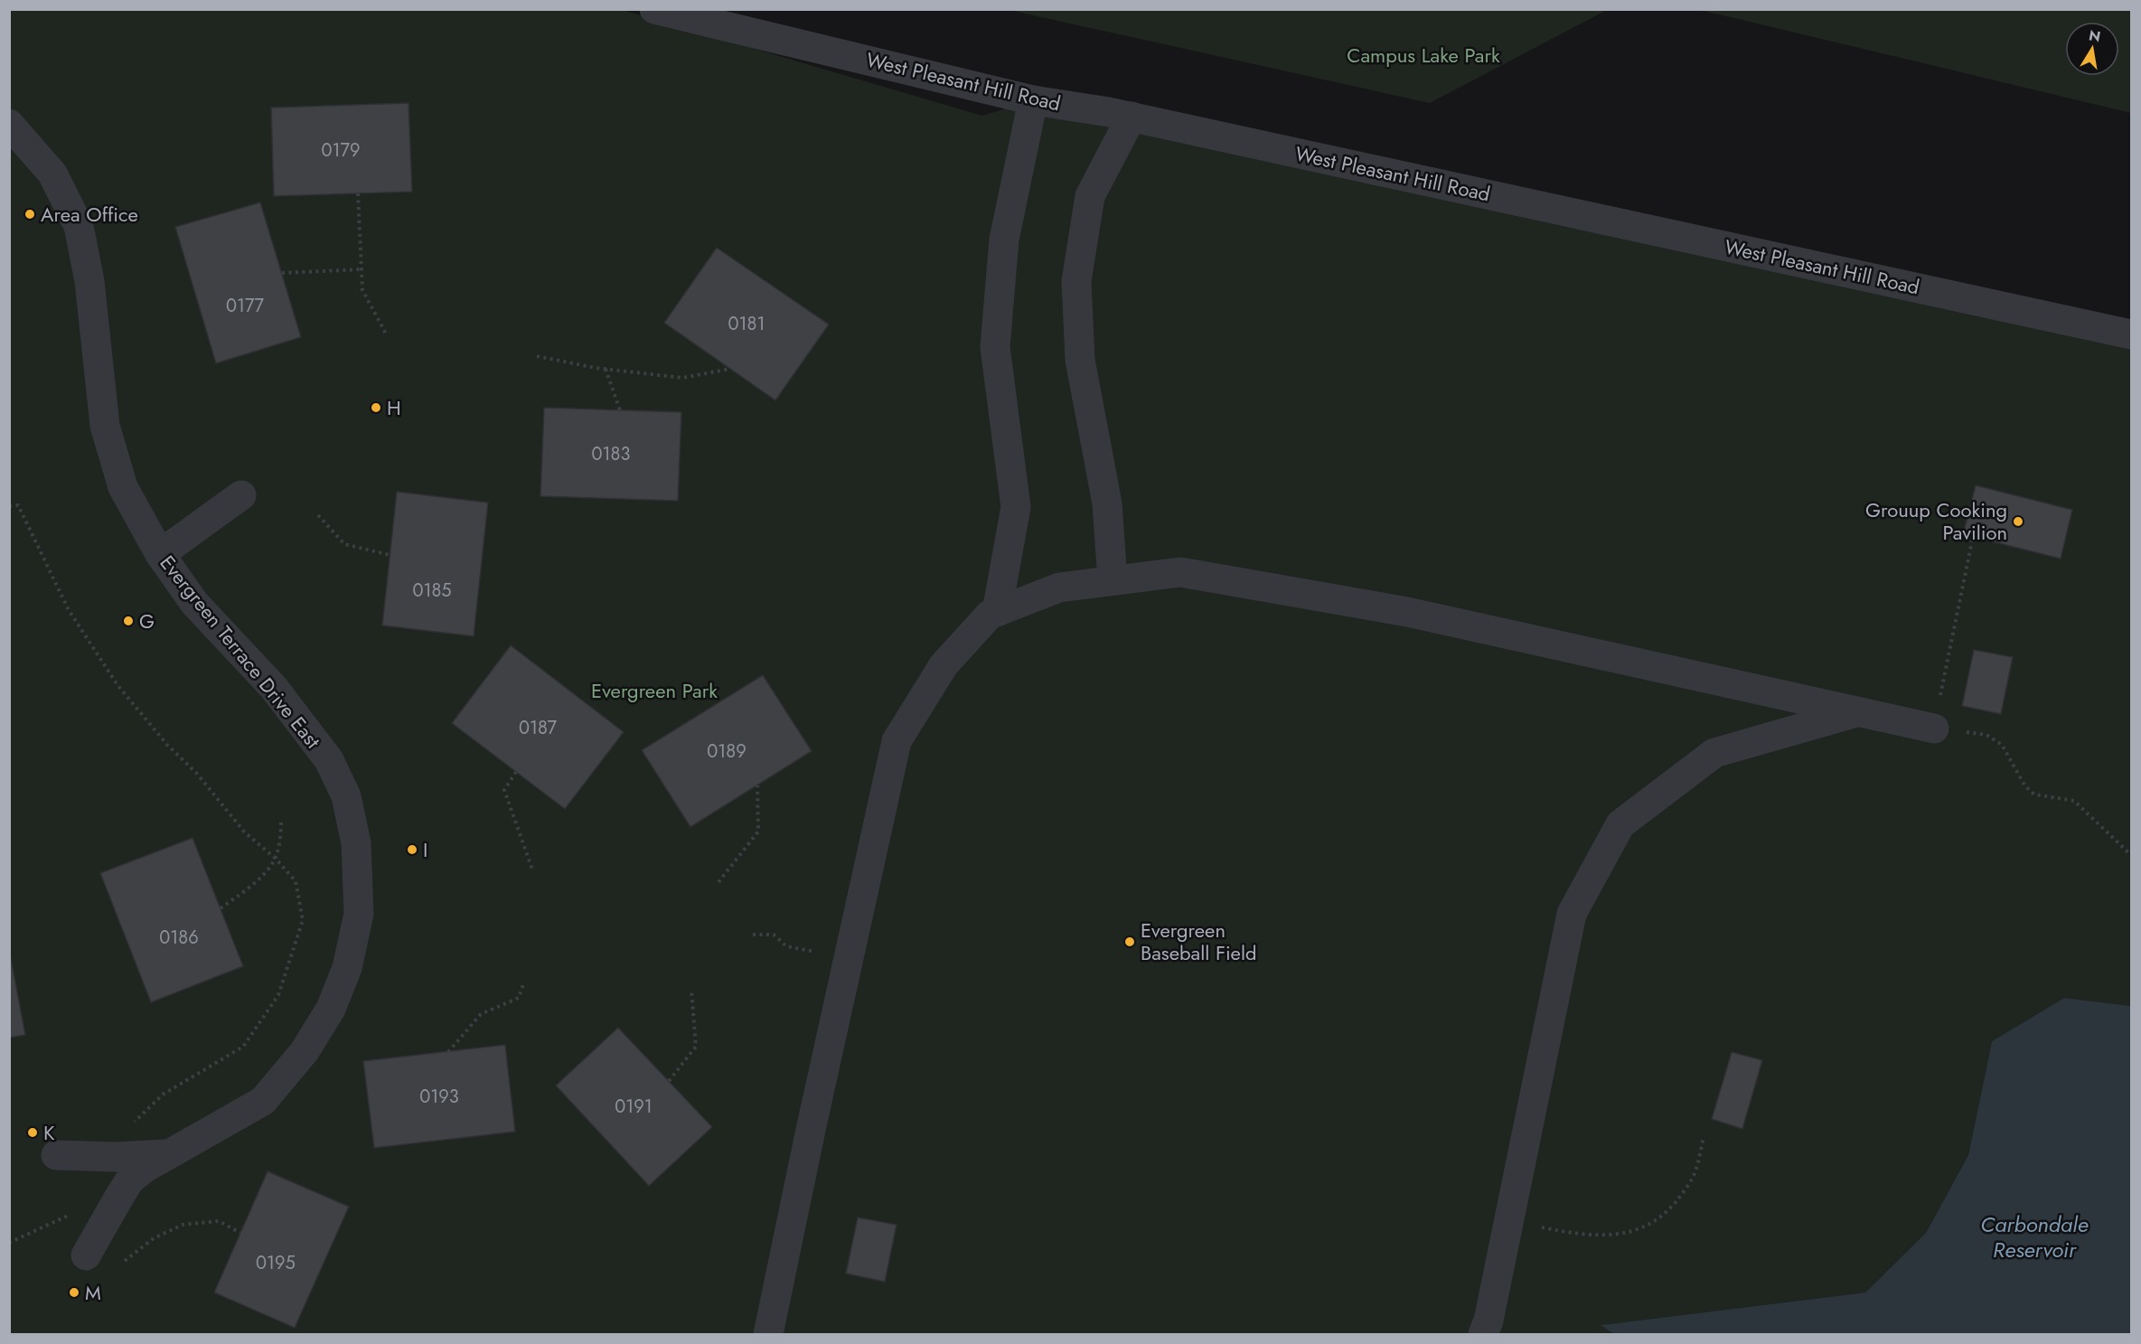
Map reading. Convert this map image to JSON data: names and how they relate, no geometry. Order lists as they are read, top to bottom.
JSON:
{
  "streets": {
    "street": ["West Pleasant Hill Road", "Evergreen Terrace Drive East"]
  },
  "water": ["Carbondale Reservoir"],
  "parks": ["Campus Lake Park", "Evergreen Park"],
  "places": [
    "Area Office",
    "H",
    "Grouup Cooking Pavilion",
    "G",
    "I",
    "Evergreen Baseball Field",
    "K",
    "M"
  ],
  "house_numbers": [
    "0179",
    "0177",
    "0181",
    "0183",
    "0185",
    "0187",
    "0189",
    "0186",
    "0193",
    "0191",
    "0195"
  ],
  "north": "top"
}
